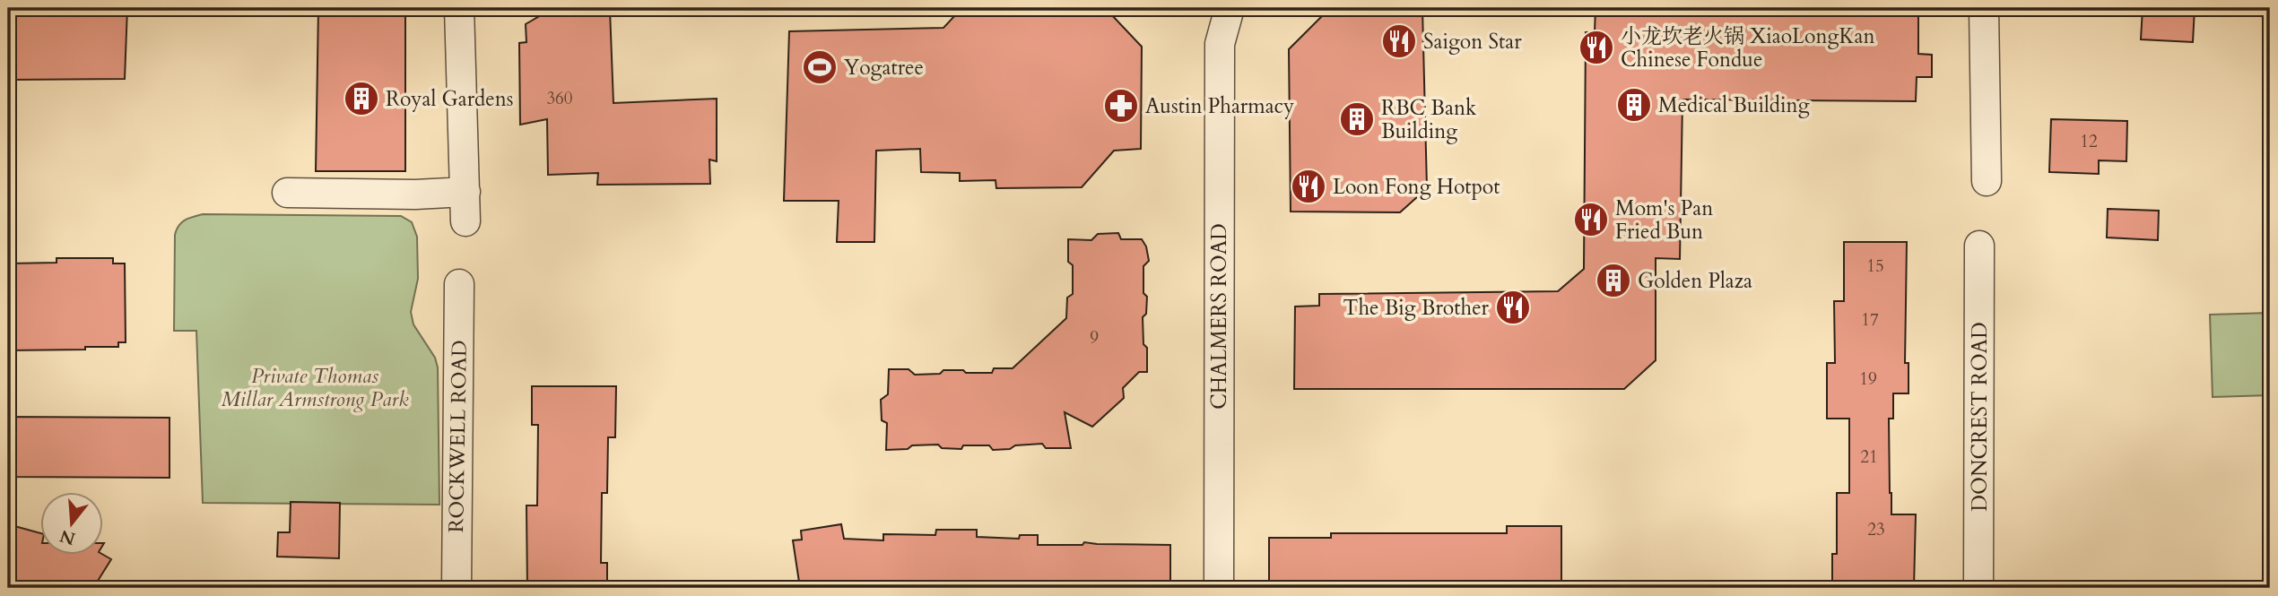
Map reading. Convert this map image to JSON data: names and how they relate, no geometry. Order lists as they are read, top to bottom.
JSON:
{
  "streets": {
    "street": ["CHALMERS ROAD", "DONCREST ROAD", "ROCKWELL ROAD"]
  },
  "parks": ["Private Thomas Millar Armstrong Park"],
  "places": {
    "restaurant": [
      "Saigon Star",
      "小龙坎老火锅 XiaoLongKan Chinese Fondue",
      "Loon Fong Hotpot",
      "Mom's Pan Fried Bun",
      "The Big Brother"
    ],
    "sports": ["Yogatree"],
    "building": [
      "Royal Gardens",
      "Medical Building",
      "RBC Bank Building",
      "Golden Plaza"
    ],
    "pharmacy": ["Austin Pharmacy"]
  },
  "house_numbers": [
    "360",
    "12",
    "15",
    "17",
    "9",
    "19",
    "21",
    "23"
  ],
  "north": "bottom"
}
